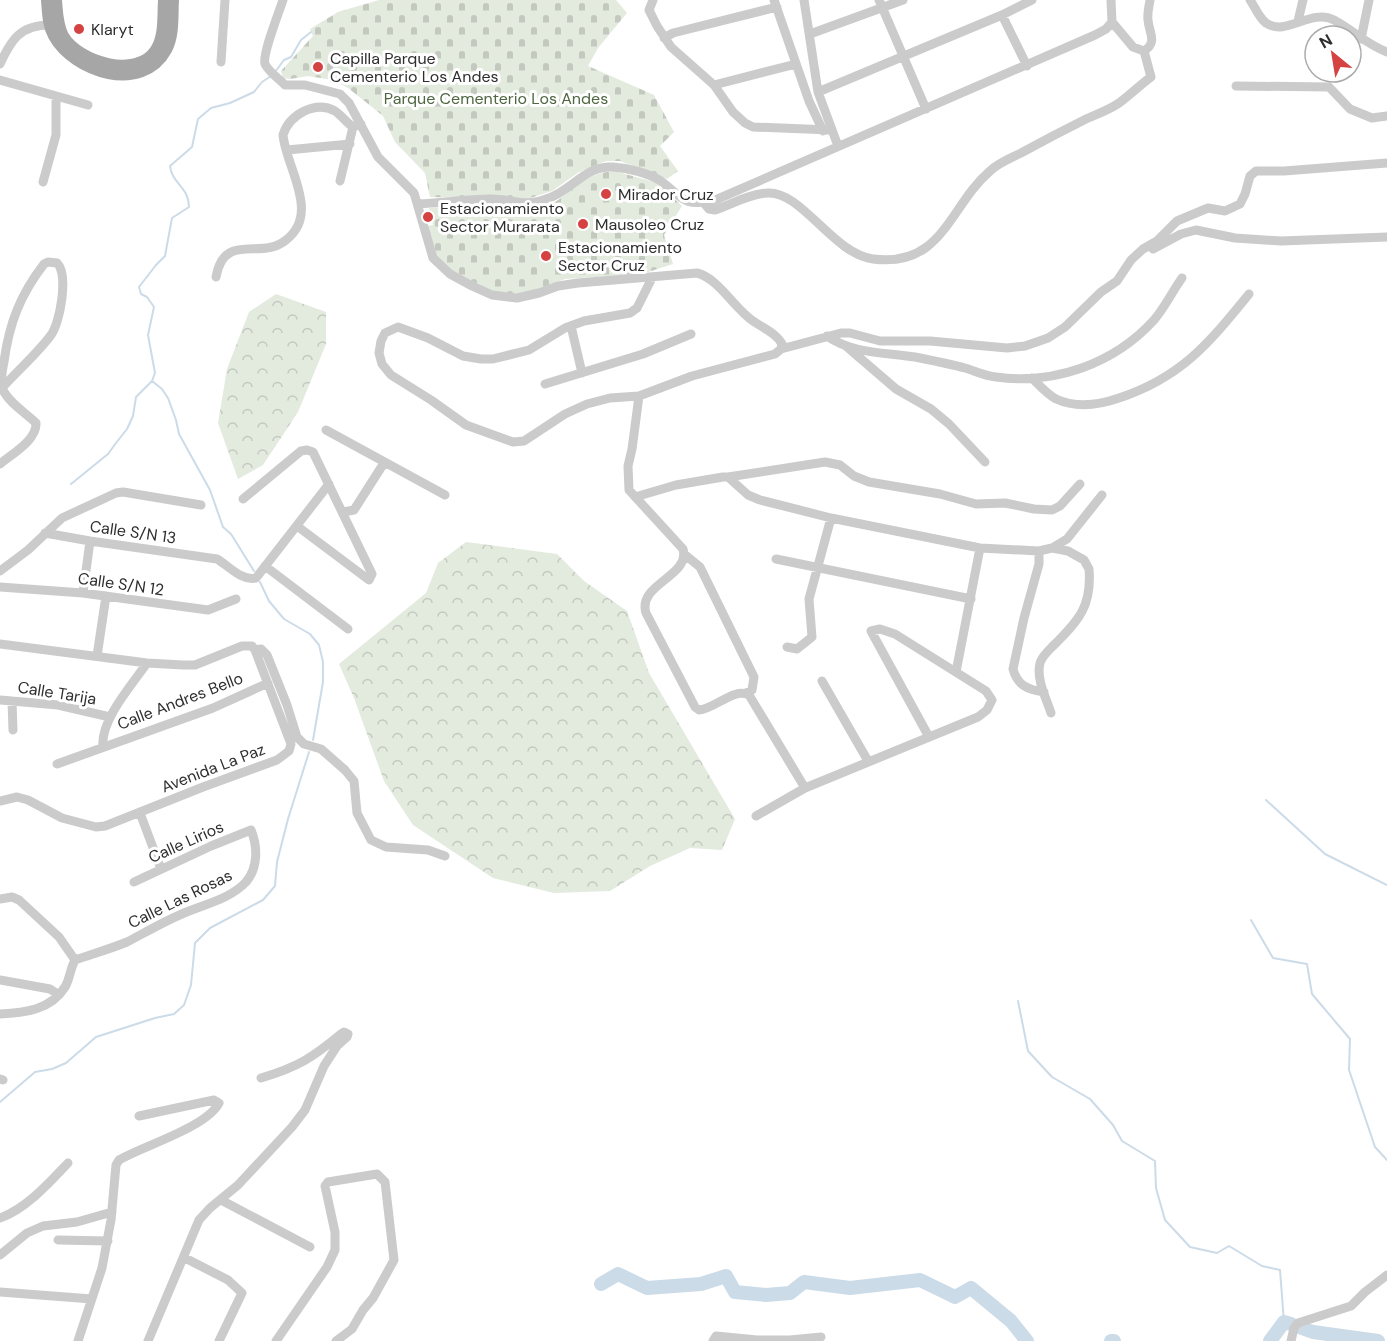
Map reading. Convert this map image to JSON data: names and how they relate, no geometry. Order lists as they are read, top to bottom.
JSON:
{
  "streets": {
    "street": [
      "Calle S/N 13",
      "Calle S/N 12",
      "Calle Tarija",
      "Calle Andres Bello",
      "Avenida La Paz",
      "Calle Lirios",
      "Calle Las Rosas"
    ]
  },
  "crossings": [
    ["Calle Andres Bello", "Avenida La Paz"],
    ["Calle Lirios", "Calle Las Rosas"]
  ],
  "parks": ["Parque Cementerio Los Andes"],
  "places": [
    "Klaryt",
    "Capilla Parque Cementerio Los Andes",
    "Mirador Cruz",
    "Estacionamiento Sector Murarata",
    "Mausoleo Cruz",
    "Estacionamiento Sector Cruz"
  ],
  "north": "top left"
}
